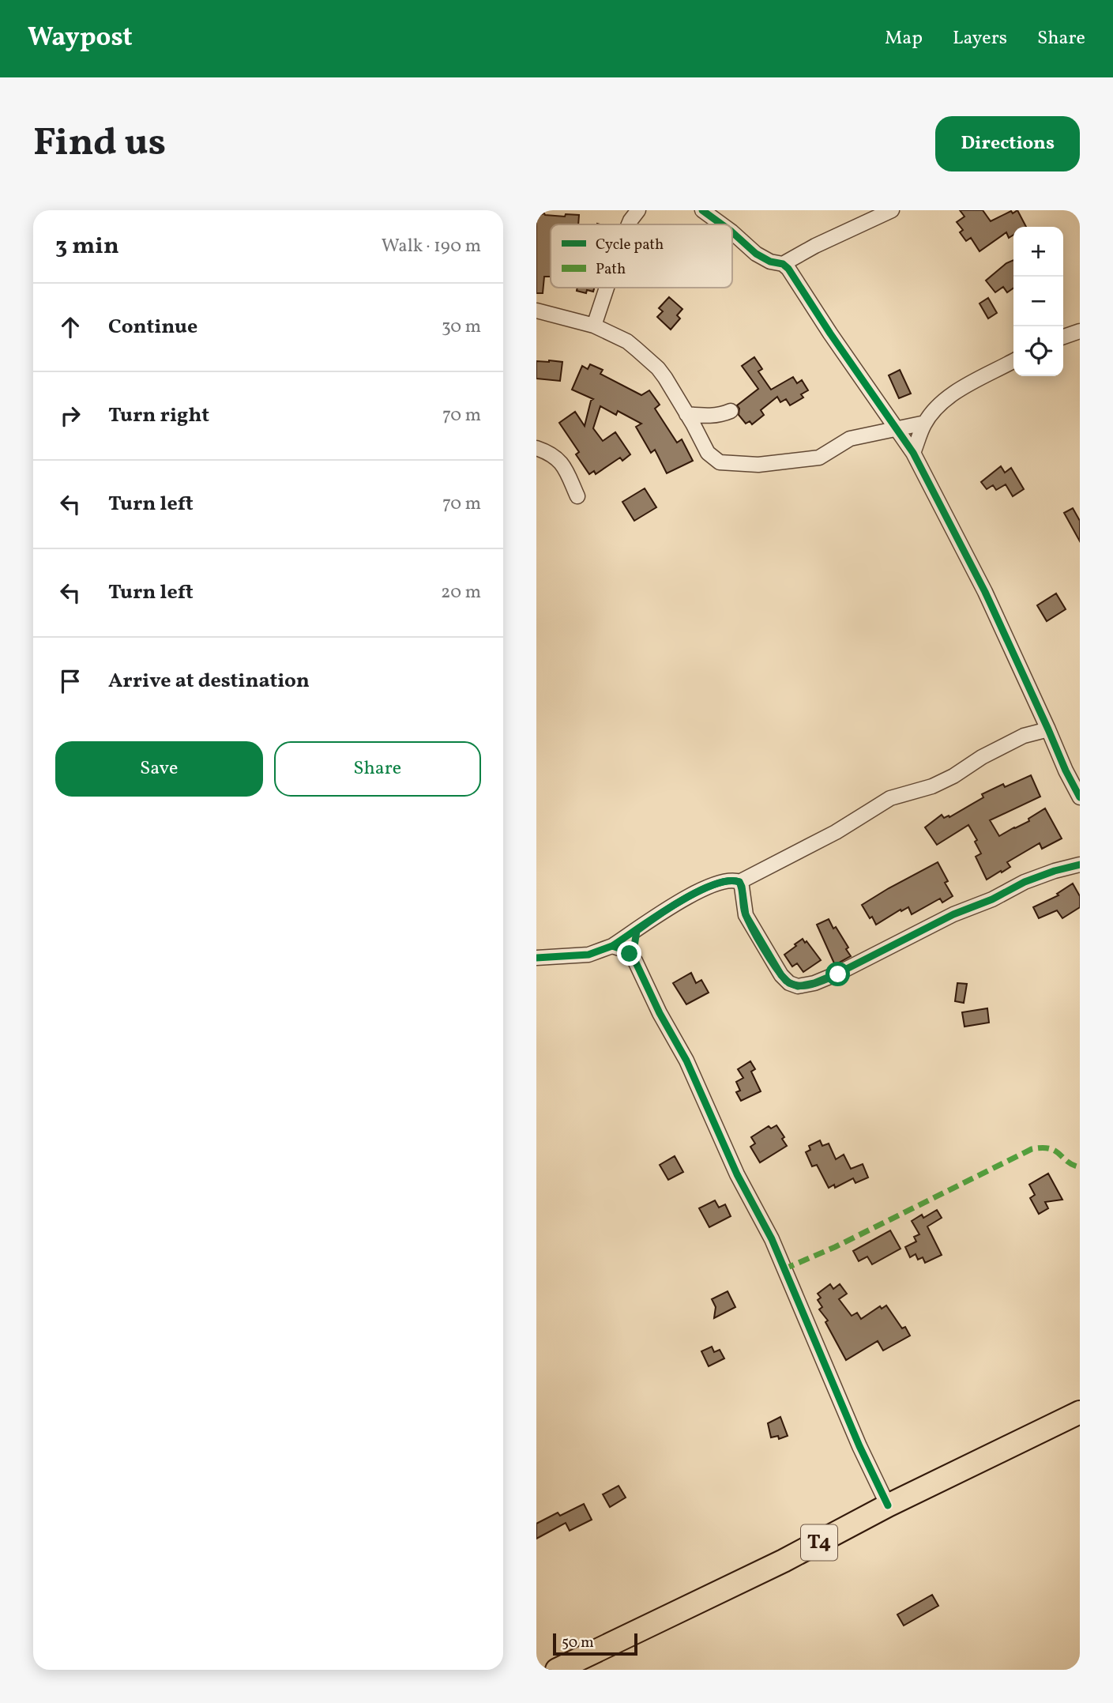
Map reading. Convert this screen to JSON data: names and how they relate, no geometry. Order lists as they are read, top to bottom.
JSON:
{
  "streets": {
    "highway": ["T4"]
  },
  "legend": ["Cycle path", "Path"],
  "scale_bar": "50 m",
  "page": {
    "header": "Waypost",
    "nav": ["Map", "Layers", "Share"],
    "buttons": [
      "Directions",
      ["Save", "Share"]
    ],
    "title": "Find us",
    "heading": ["3 min", "Walk · 190 m"],
    "map_buttons": ["+", "−"],
    "list": [
      ["Continue", "30 m"],
      ["Turn right", "70 m"],
      ["Turn left", "70 m"],
      ["Turn left", "20 m"],
      "Arrive at destination"
    ],
    "scale": "50 m"
  }
}
